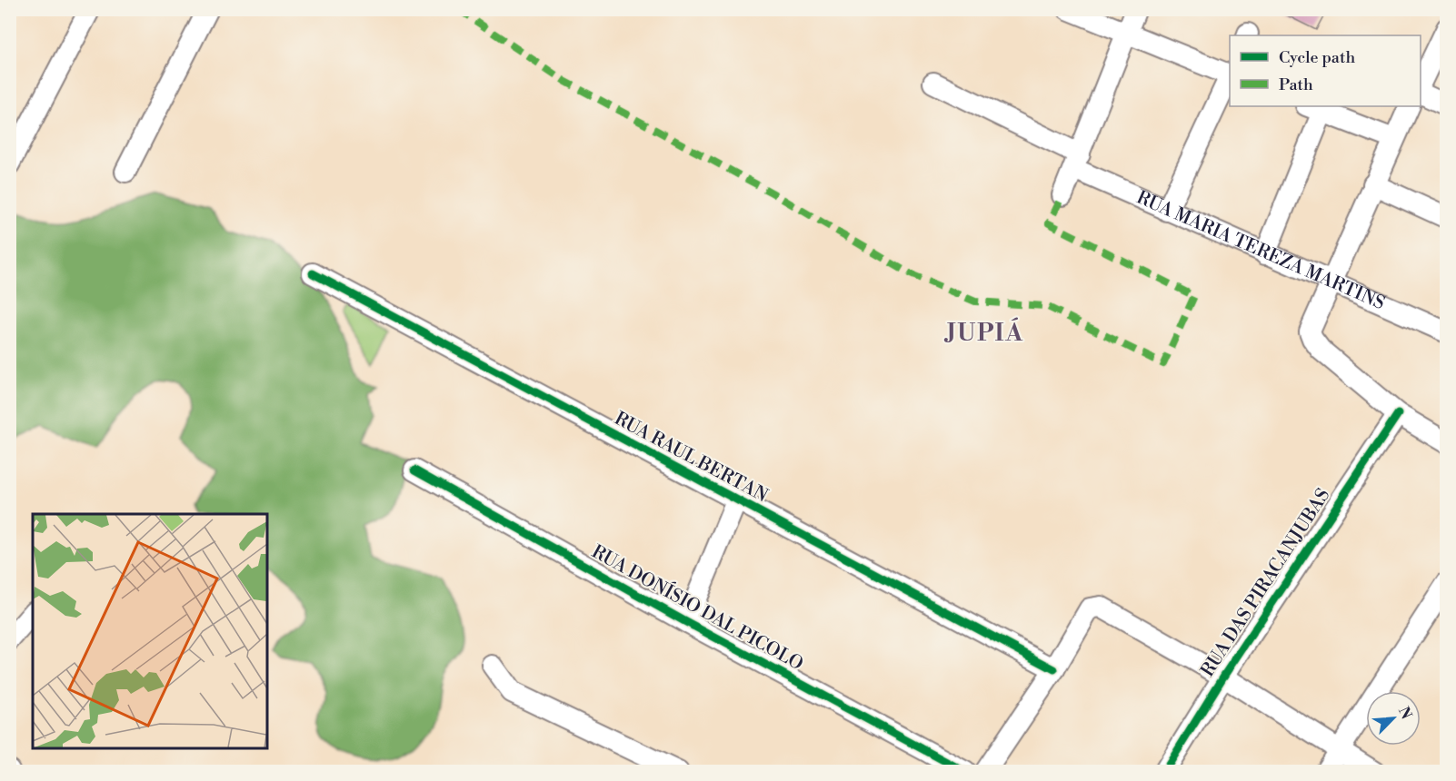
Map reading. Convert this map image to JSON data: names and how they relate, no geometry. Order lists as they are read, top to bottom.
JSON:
{
  "streets": {
    "street": [
      "RUA MARIA TEREZA MARTINS",
      "RUA RAUL BERTAN",
      "RUA DAS PIRACANJUBAS",
      "RUA DONÍSIO DAL PICOLO"
    ]
  },
  "districts": ["JUPIÁ"],
  "legend": ["Cycle path", "Path"],
  "north": "top right"
}
